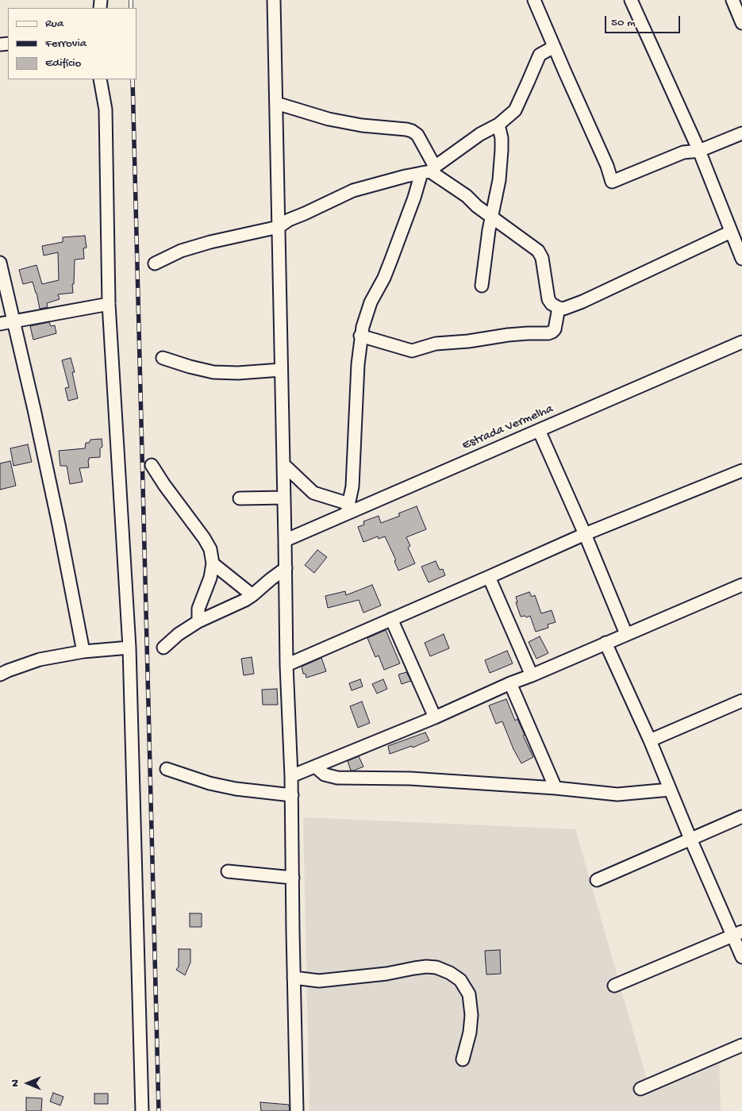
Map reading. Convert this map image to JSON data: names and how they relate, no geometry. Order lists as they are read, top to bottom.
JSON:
{
  "streets": {
    "street": ["Estrada Vermelha"]
  },
  "legend": ["Rua", "Ferrovia", "Edifício"],
  "scale_bar": "50 m",
  "north": "left"
}
